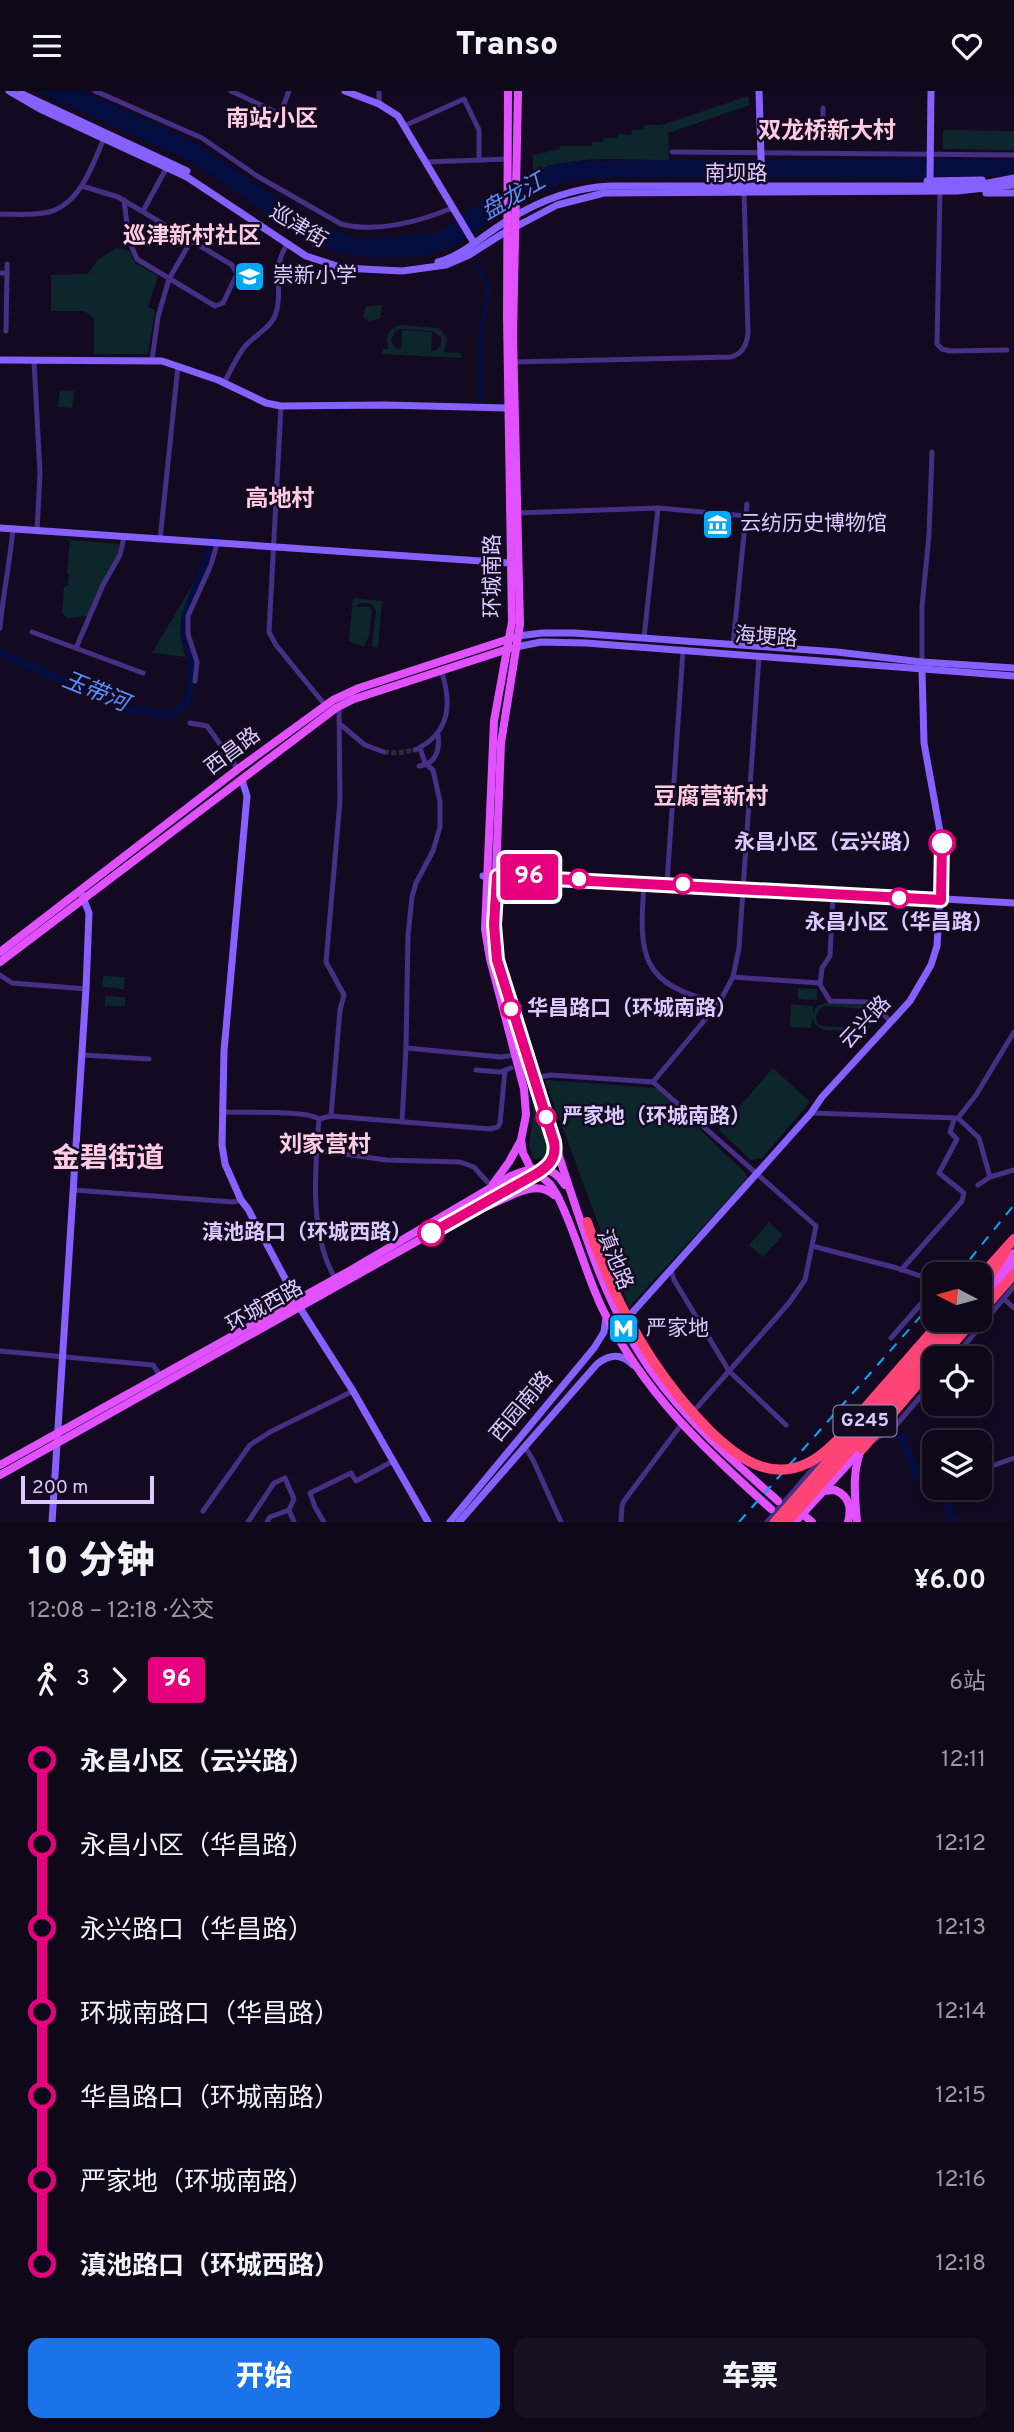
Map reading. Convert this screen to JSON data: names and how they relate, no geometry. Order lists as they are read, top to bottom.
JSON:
{
  "streets": {
    "main road": [
      "环城南路",
      "西昌路",
      "滇池路",
      "环城西路",
      "G245"
    ],
    "street": [
      "南坝路",
      "巡津街",
      "海埂路",
      "云兴路",
      "西园南路"
    ]
  },
  "crossings": [
    ["南坝路", "巡津街"],
    ["南坝路", "环城南路"],
    ["巡津街", "环城南路"],
    ["环城南路", "海埂路"],
    ["环城南路", "西昌路"],
    ["海埂路", "西昌路"],
    ["海埂路", "云兴路"],
    ["云兴路", "滇池路"],
    ["滇池路", "环城西路"],
    ["滇池路", "西园南路"]
  ],
  "districts": [
    "南站小区",
    "双龙桥新大村",
    "巡津新村社区",
    "高地村",
    "豆腐营新村",
    "刘家营村",
    "金碧街道"
  ],
  "water": ["盘龙江", "玉带河"],
  "places": {
    "school or university": ["崇新小学"],
    "museum": ["云纺历史博物馆"],
    "other": [
      "永昌小区（云兴路）",
      "永昌小区（华昌路）",
      "华昌路口（环城南路）",
      "严家地（环城南路）",
      "滇池路口（环城西路）"
    ],
    "metro station": ["严家地"]
  },
  "lines": ["bus line 96"],
  "scale_bar": "200 m",
  "north": "left",
  "page": {
    "header": "Transo",
    "on_map": "96",
    "scale": "200 m",
    "heading": ["10 分钟", "12:08 – 12:18 · 公交", "¥6.00"],
    "legs": ["3", "96", "6站"],
    "list": [
      {
        "name": "永昌小区（云兴路）",
        "value": "12:11"
      },
      {
        "name": "永昌小区（华昌路）",
        "value": "12:12"
      },
      {
        "name": "永兴路口（华昌路）",
        "value": "12:13"
      },
      {
        "name": "环城南路口（华昌路）",
        "value": "12:14"
      },
      {
        "name": "华昌路口（环城南路）",
        "value": "12:15"
      },
      {
        "name": "严家地（环城南路）",
        "value": "12:16"
      },
      {
        "name": "滇池路口（环城西路）",
        "value": "12:18"
      }
    ],
    "buttons": ["开始", "车票"]
  }
}
